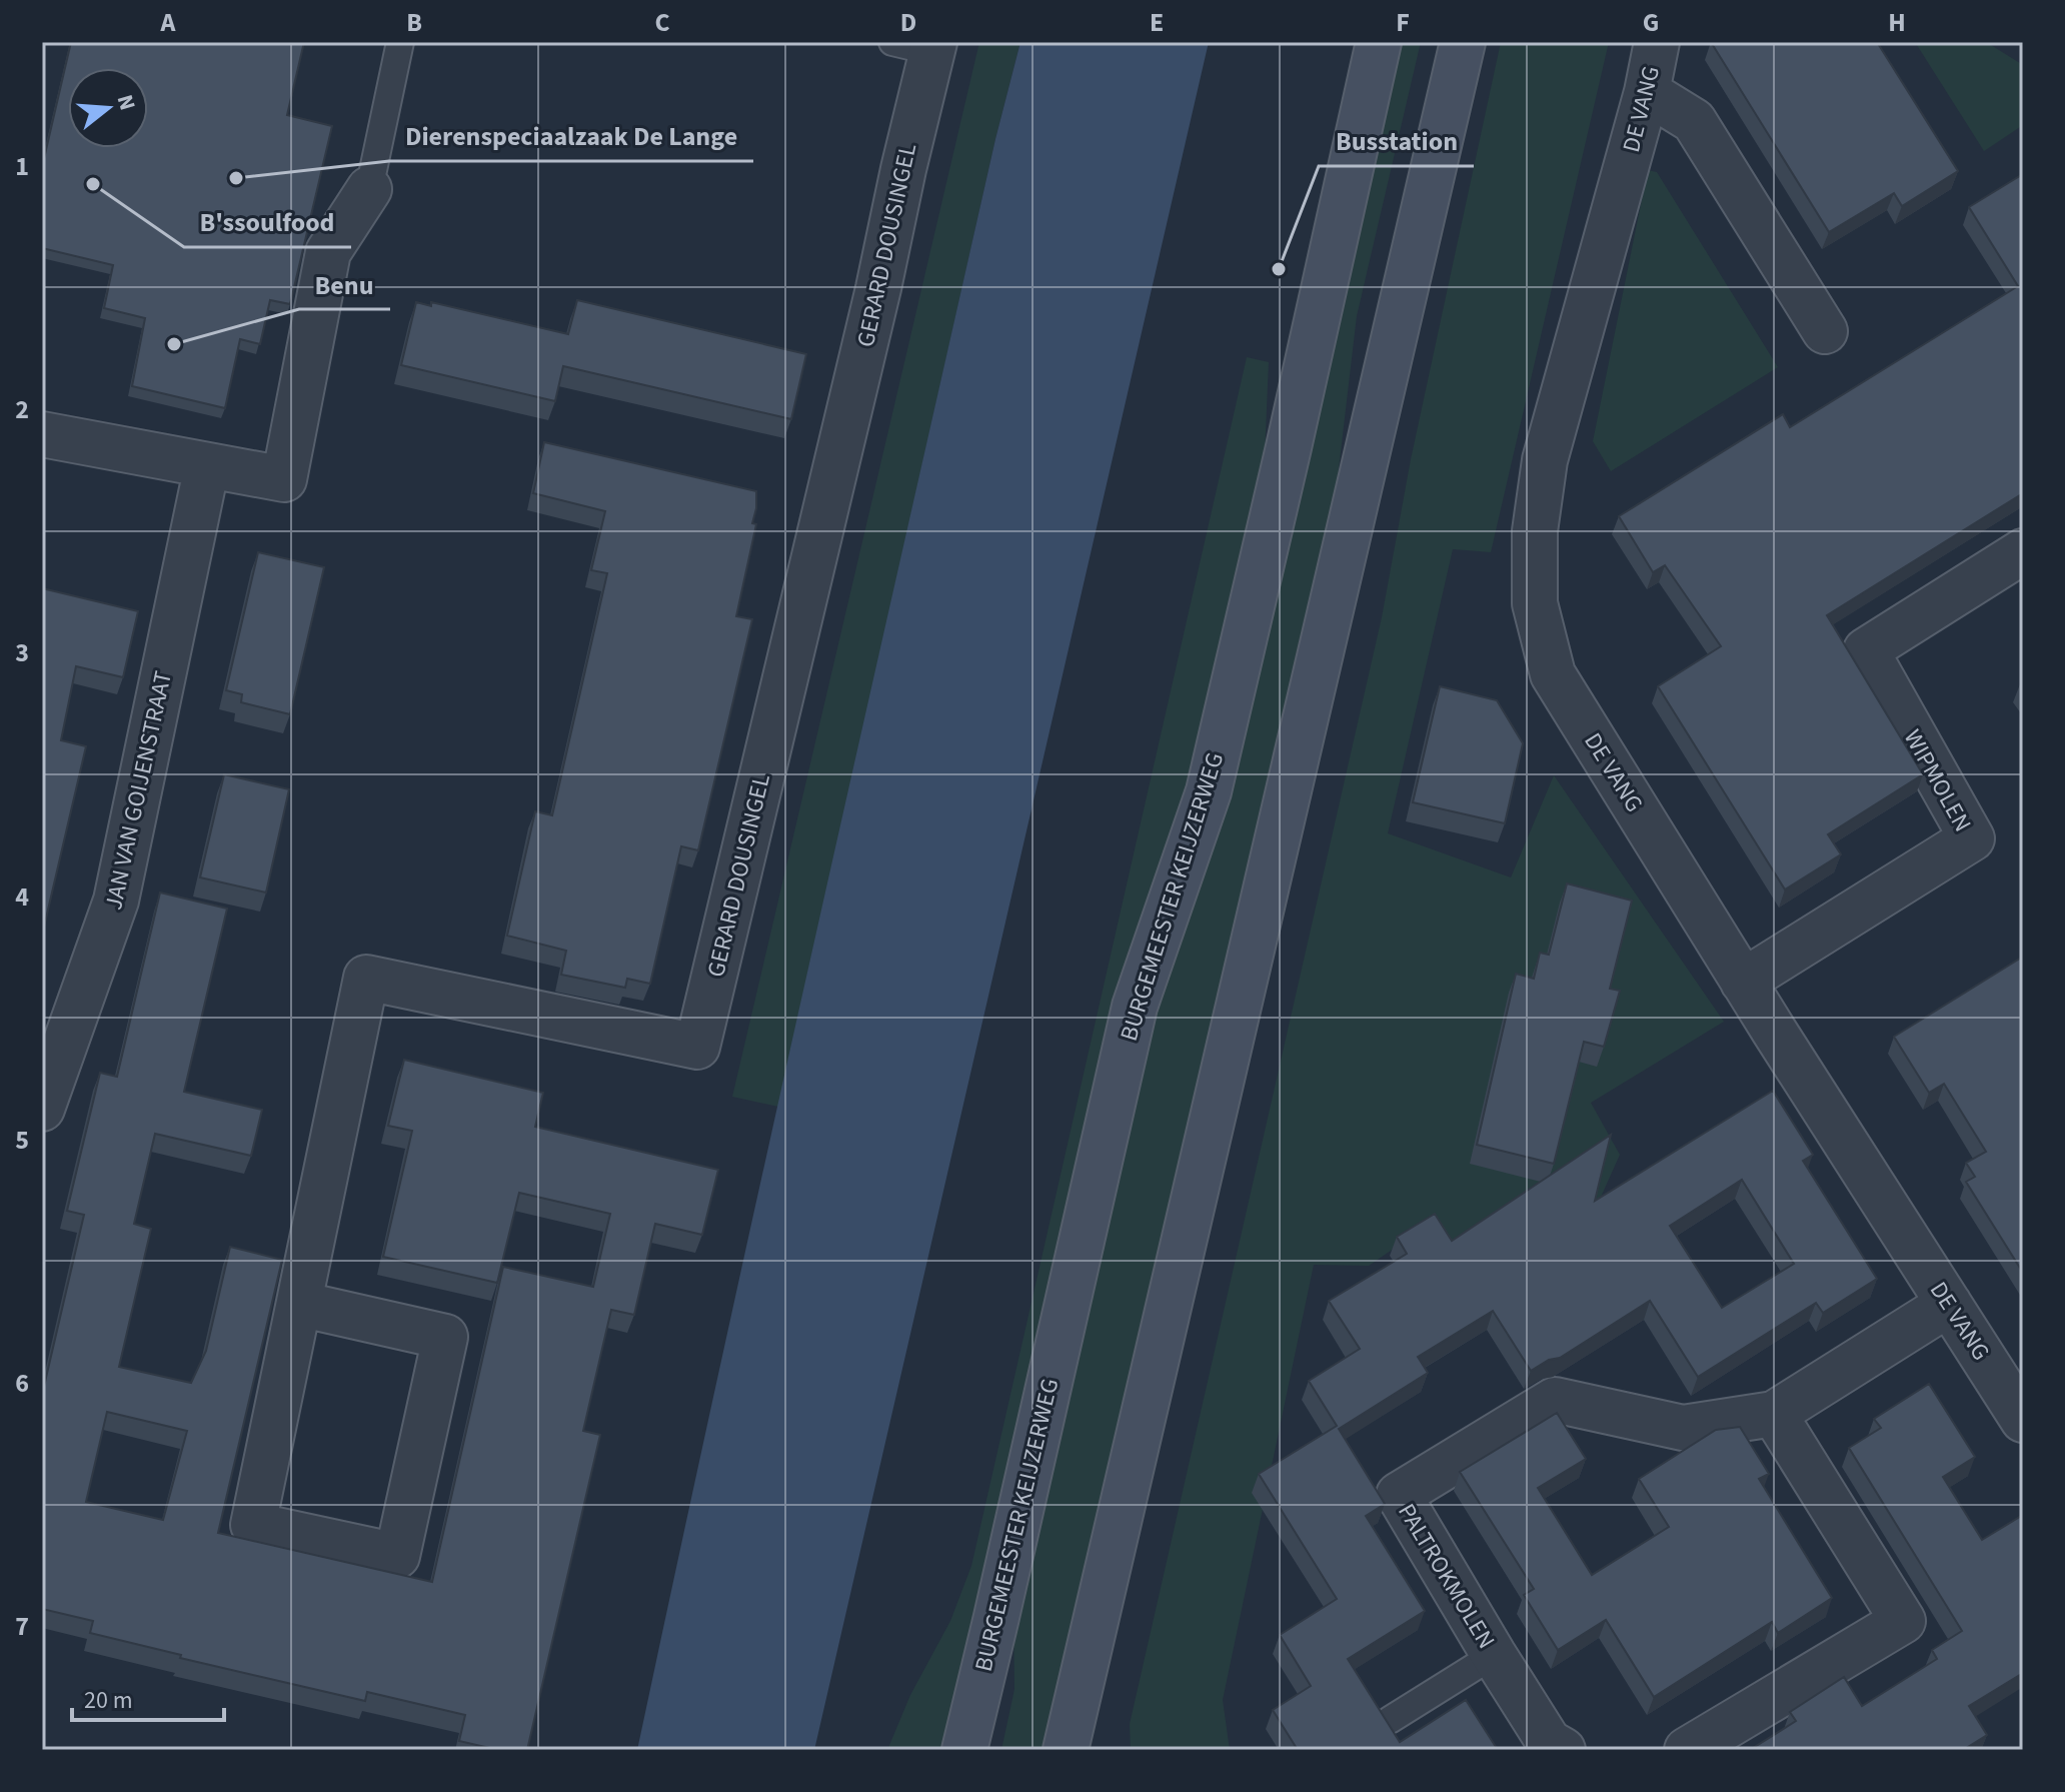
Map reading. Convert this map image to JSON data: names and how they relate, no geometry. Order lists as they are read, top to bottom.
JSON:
{
  "streets": {
    "main road": ["BURGEMEESTER KEIJZERWEG"],
    "street": [
      "DE VANG",
      "GERARD DOUSINGEL",
      "WIPMOLEN",
      "JAN VAN GOIJENSTRAAT",
      "PALTROKMOLEN"
    ]
  },
  "crossings": [
    ["DE VANG", "WIPMOLEN"],
    ["DE VANG", "PALTROKMOLEN"]
  ],
  "places": [
    "Dierenspeciaalzaak De Lange",
    "B'ssoulfood",
    "Busstation",
    "Benu"
  ],
  "scale_bar": "20 m",
  "north": "right",
  "grid": {
    "columns": [
      "A",
      "B",
      "C",
      "D",
      "E",
      "F",
      "G",
      "H"
    ],
    "rows": [
      "1",
      "2",
      "3",
      "4",
      "5",
      "6",
      "7"
    ]
  }
}
